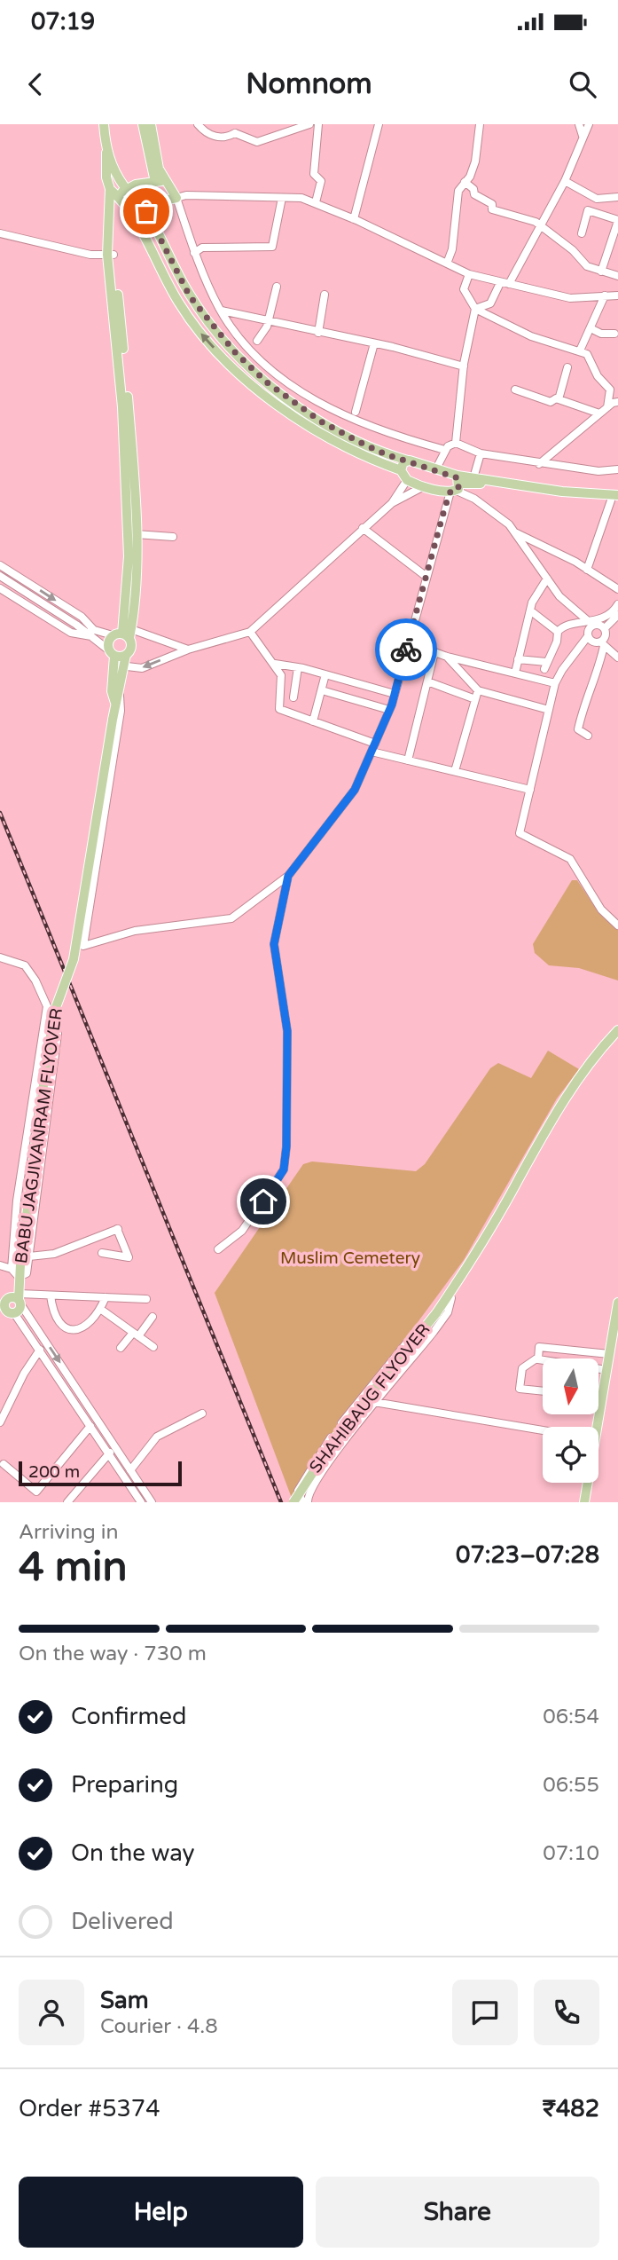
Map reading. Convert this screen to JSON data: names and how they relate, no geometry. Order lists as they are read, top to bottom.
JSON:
{
  "streets": {
    "main road": ["BABU JAGJIVANRAM FLYOVER", "SHAHIBAUG FLYOVER"]
  },
  "parks": ["Muslim Cemetery"],
  "scale_bar": "200 m",
  "north": "bottom",
  "page": {
    "status": "07:19",
    "header": "Nomnom",
    "scale": "200 m",
    "heading": ["4 min", "Arriving in", "07:23–07:28"],
    "panel": [
      "Sam",
      "Courier · 4.8",
      "Order #5374",
      "₹482"
    ],
    "bar": "On the way · 730 m",
    "list": [
      ["Confirmed", "06:54"],
      ["Preparing", "06:55"],
      ["On the way", "07:10"],
      "Delivered"
    ],
    "buttons": ["Help", "Share"]
  }
}
